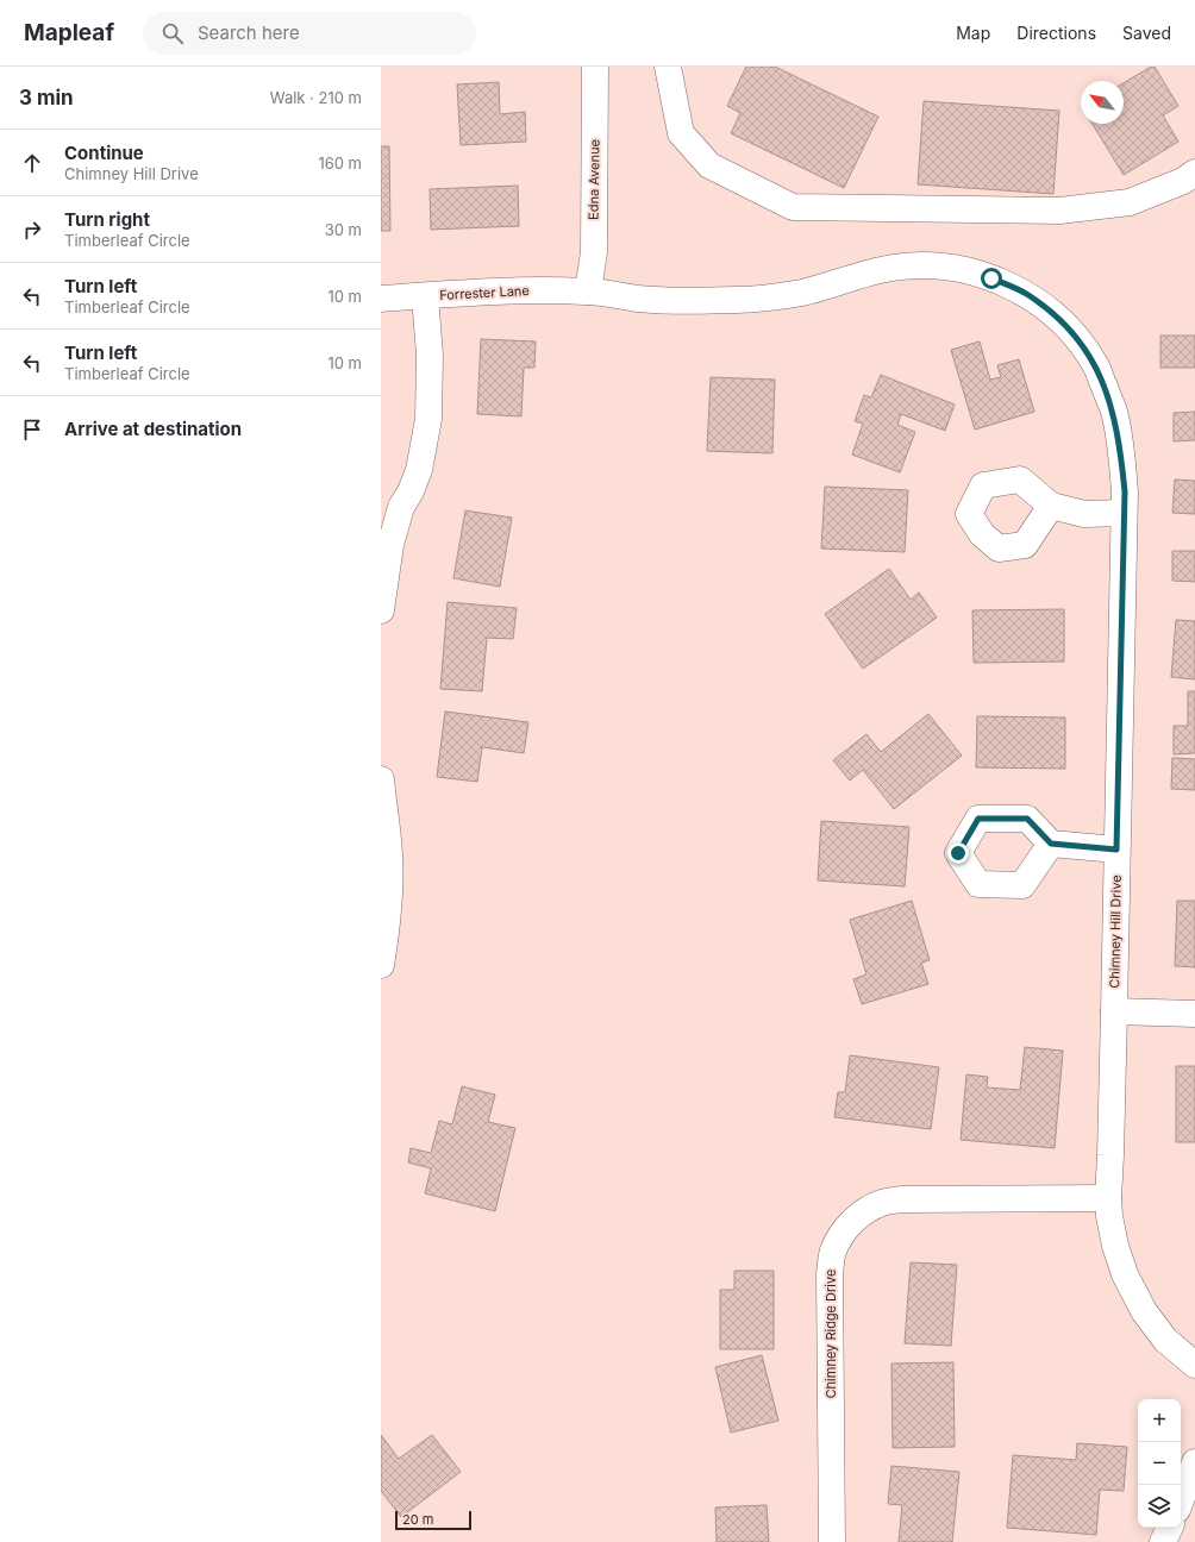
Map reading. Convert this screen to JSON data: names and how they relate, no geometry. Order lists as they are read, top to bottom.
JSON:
{
  "streets": {
    "street": [
      "Edna Avenue",
      "Forrester Lane",
      "Chimney Hill Drive",
      "Chimney Ridge Drive"
    ]
  },
  "crossings": [
    ["Edna Avenue", "Forrester Lane"],
    ["Edna Avenue", "Chimney Hill Drive"],
    ["Forrester Lane", "Chimney Hill Drive"],
    ["Chimney Hill Drive", "Chimney Ridge Drive"]
  ],
  "scale_bar": "20 m",
  "north": "top left",
  "page": {
    "header": "Mapleaf",
    "search": "Search here",
    "nav": ["Map", "Directions", "Saved"],
    "heading": ["3 min", "Walk · 210 m"],
    "list": [
      ["Continue", "Chimney Hill Drive", "160 m"],
      ["Turn right", "Timberleaf Circle", "30 m"],
      ["Turn left", "Timberleaf Circle", "10 m"],
      ["Turn left", "Timberleaf Circle", "10 m"],
      "Arrive at destination"
    ],
    "map_buttons": ["+", "−"],
    "scale": "20 m"
  }
}
